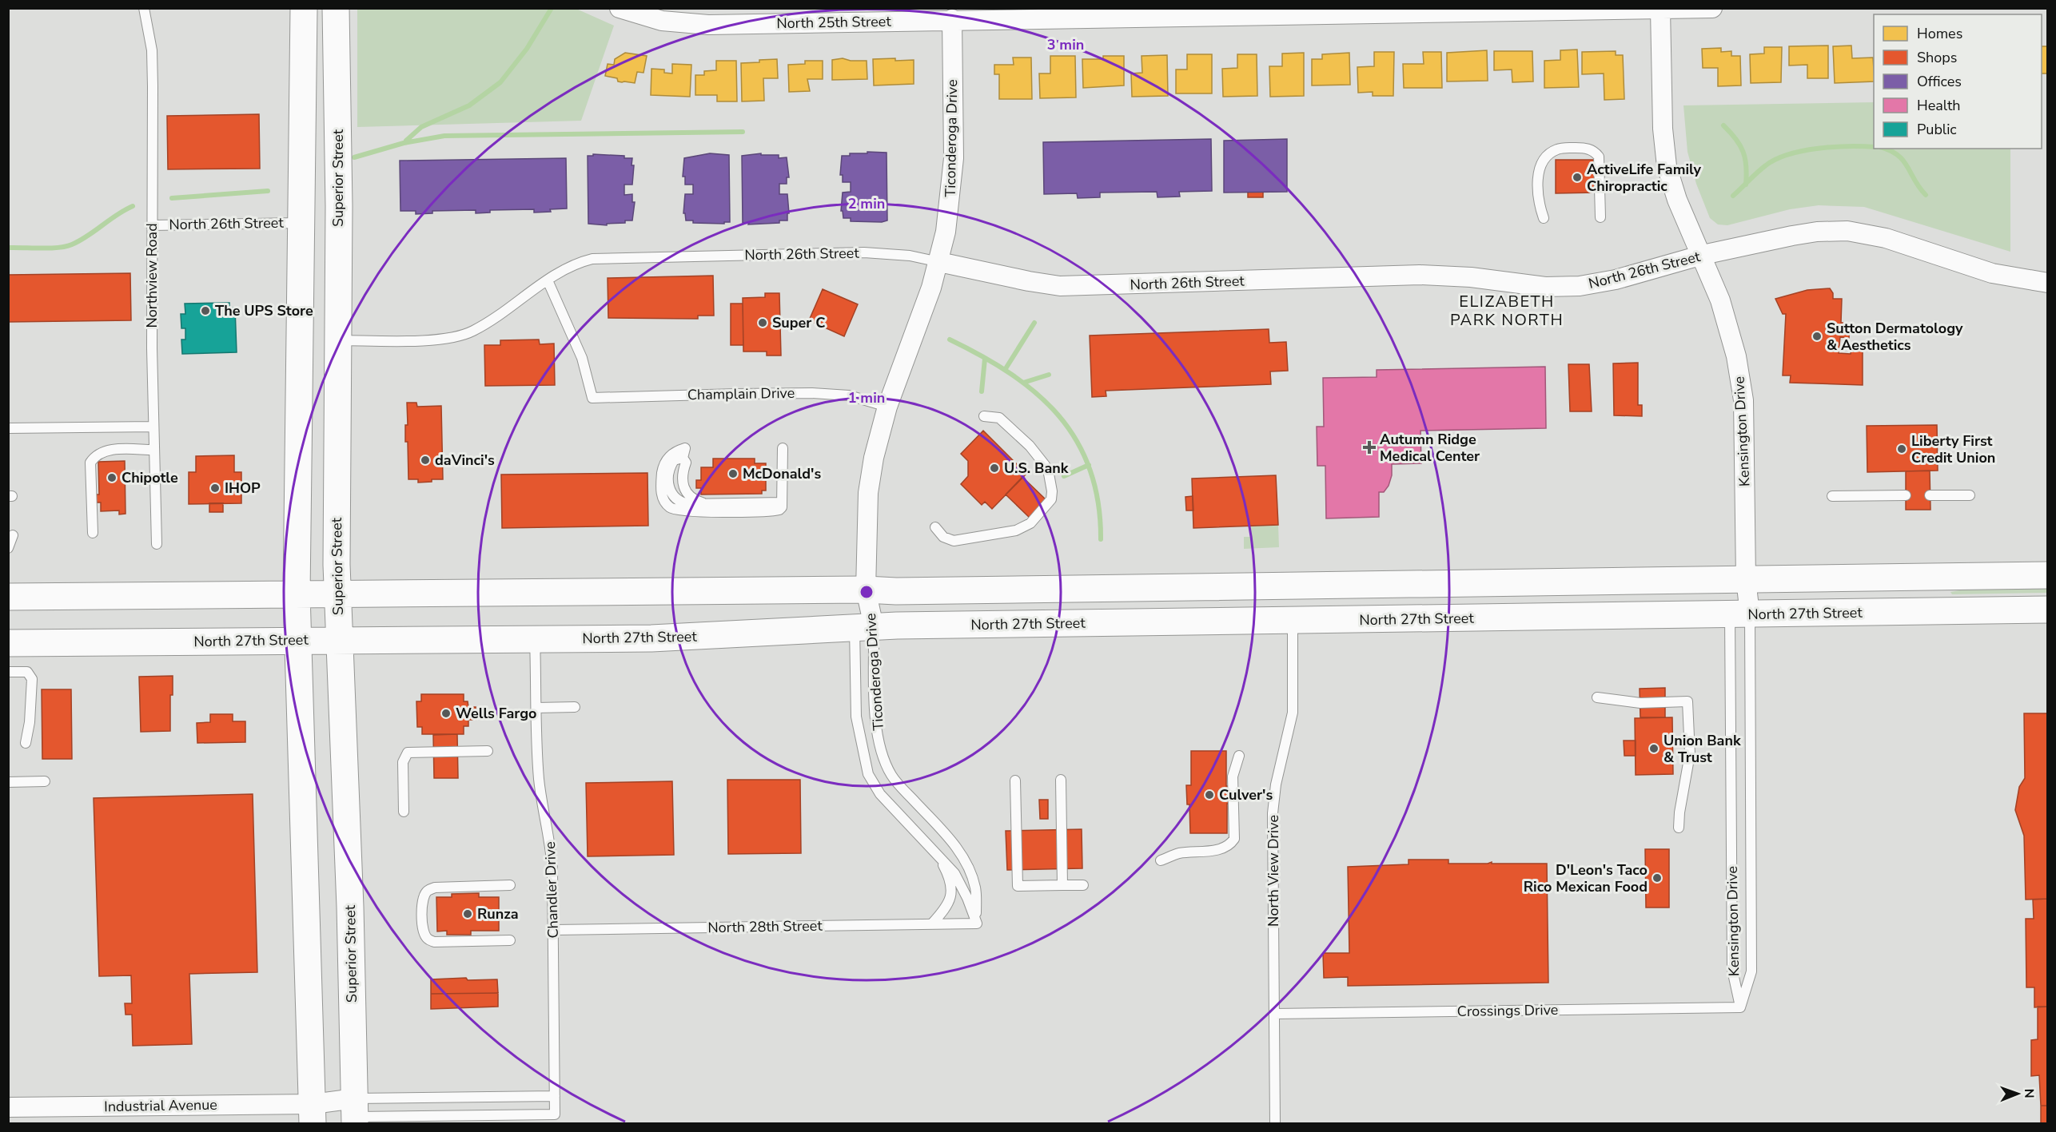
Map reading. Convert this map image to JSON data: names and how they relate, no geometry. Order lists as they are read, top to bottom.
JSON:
{
  "streets": {
    "main road": ["Superior Street", "North 27th Street"],
    "street": [
      "North 25th Street",
      "Ticonderoga Drive",
      "North 26th Street",
      "Kensington Drive",
      "Industrial Avenue"
    ],
    "lane": [
      "Northview Road",
      "Champlain Drive",
      "North View Drive",
      "Chandler Drive",
      "North 28th Street",
      "Crossings Drive"
    ]
  },
  "crossings": [
    ["North 25th Street", "Ticonderoga Drive"],
    ["North 25th Street", "Kensington Drive"],
    ["Ticonderoga Drive", "North 26th Street"],
    ["Ticonderoga Drive", "Champlain Drive"],
    ["Ticonderoga Drive", "North 27th Street"],
    ["Ticonderoga Drive", "North 28th Street"],
    ["Superior Street", "North 26th Street"],
    ["Superior Street", "North 27th Street"],
    ["Superior Street", "Industrial Avenue"],
    ["North 26th Street", "Northview Road"],
    ["North 26th Street", "Champlain Drive"],
    ["North 26th Street", "Kensington Drive"],
    ["Kensington Drive", "North 27th Street"],
    ["Kensington Drive", "Crossings Drive"],
    ["North 27th Street", "North View Drive"],
    ["North 27th Street", "Chandler Drive"],
    ["North View Drive", "Crossings Drive"],
    ["Chandler Drive", "North 28th Street"],
    ["Chandler Drive", "Industrial Avenue"]
  ],
  "districts": ["ELIZABETH PARK NORTH"],
  "places": {
    "other": [
      "ActiveLife Family Chiropractic",
      "The UPS Store",
      "Super C",
      "Sutton Dermatology & Aesthetics",
      "Liberty First Credit Union",
      "daVinci's",
      "U.S. Bank",
      "McDonald's",
      "Chipotle",
      "IHOP",
      "Wells Fargo",
      "Union Bank & Trust",
      "Culver's",
      "D'Leon's Taco Rico Mexican Food",
      "Runza"
    ],
    "health": ["Autumn Ridge Medical Center"]
  },
  "legend": [
    "Homes",
    "Shops",
    "Offices",
    "Health",
    "Public"
  ],
  "north": "right",
  "rings": ["3 min", "2 min", "1 min"]
}
